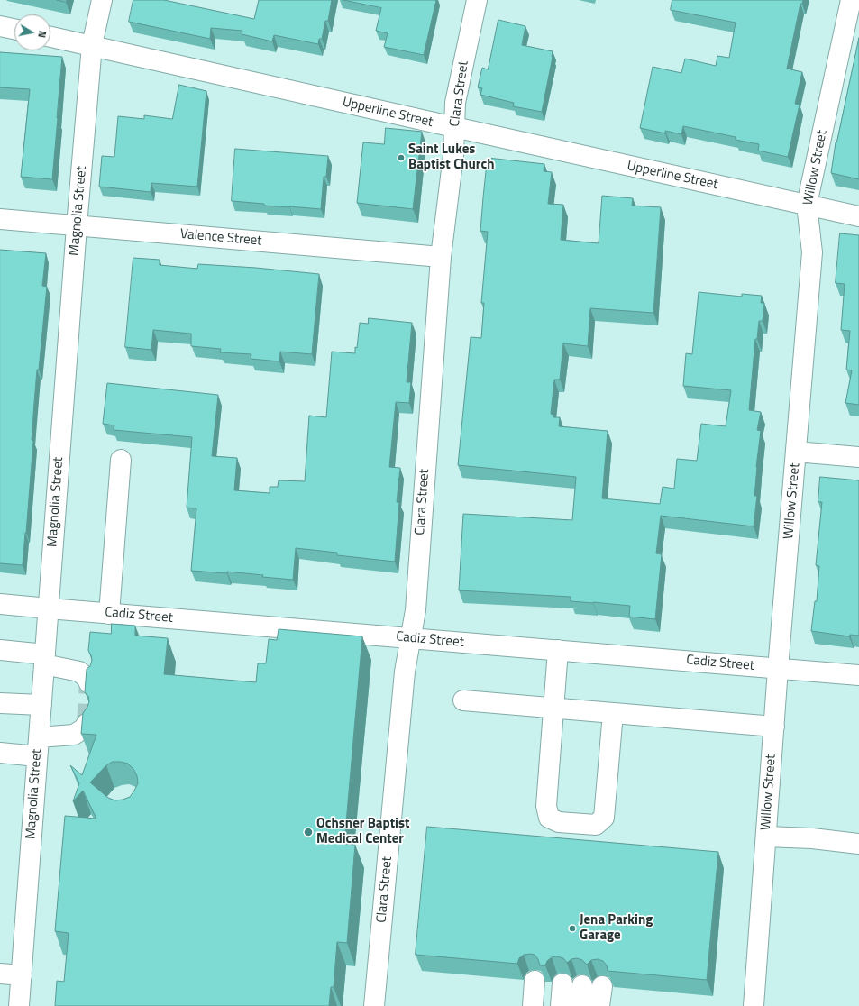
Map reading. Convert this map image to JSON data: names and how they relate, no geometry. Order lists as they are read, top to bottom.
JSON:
{
  "streets": {
    "street": [
      "Clara Street",
      "Upperline Street",
      "Willow Street",
      "Magnolia Street",
      "Valence Street",
      "Cadiz Street"
    ]
  },
  "crossings": [
    ["Clara Street", "Upperline Street"],
    ["Clara Street", "Valence Street"],
    ["Clara Street", "Cadiz Street"],
    ["Upperline Street", "Willow Street"],
    ["Upperline Street", "Magnolia Street"],
    ["Willow Street", "Cadiz Street"],
    ["Magnolia Street", "Valence Street"],
    ["Magnolia Street", "Cadiz Street"]
  ],
  "places": ["Saint Lukes Baptist Church", "Ochsner Baptist Medical Center", "Jena Parking Garage"],
  "north": "right"
}
